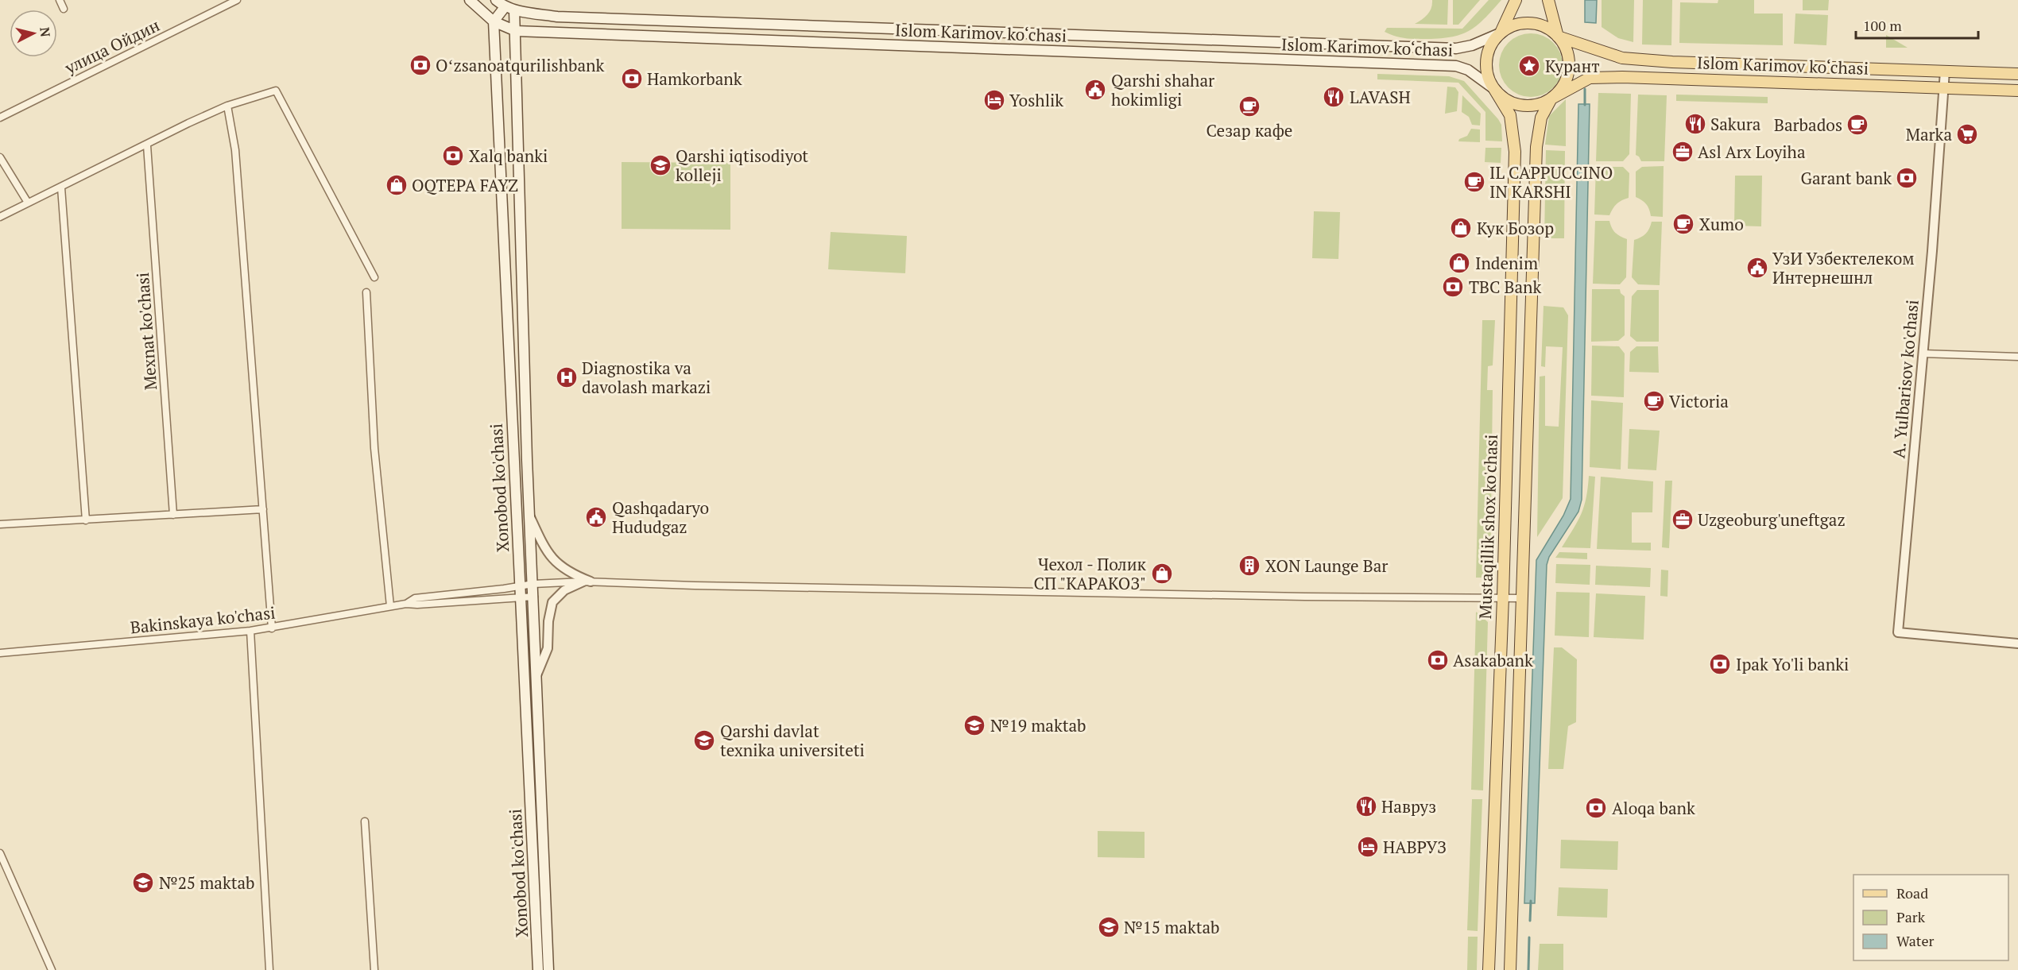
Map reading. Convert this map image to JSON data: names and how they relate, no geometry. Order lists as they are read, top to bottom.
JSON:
{
  "streets": {
    "main road": ["Islom Karimov ko‘chasi", "Xonobod ko'chasi", "Mustaqillik shox ko'chasi"],
    "street": [
      "улица Ойдин",
      "Mexnat ko'chasi",
      "A. Yulbarisov ko'chasi",
      "Bakinskaya ko'chasi"
    ]
  },
  "crossings": [
    ["Islom Karimov ko‘chasi", "A. Yulbarisov ko'chasi"],
    ["Islom Karimov ko‘chasi", "Xonobod ko'chasi"],
    ["Islom Karimov ko‘chasi", "Mustaqillik shox ko'chasi"],
    ["Xonobod ko'chasi", "Bakinskaya ko'chasi"],
    ["Mustaqillik shox ko'chasi", "Bakinskaya ko'chasi"]
  ],
  "places": {
    "bank": [
      "Oʻzsanoatqurilishbank",
      "Hamkorbank",
      "Xalq banki",
      "Garant bank",
      "TBC Bank",
      "Asakabank",
      "Ipak Yo'li banki",
      "Aloqa bank"
    ],
    "place": ["Курант"],
    "public building": ["Qarshi shahar hokimligi", "УзИ Узбектелеком Интернешнл", "Qashqadaryo Hududgaz"],
    "restaurant": ["LAVASH", "Sakura", "Навруз"],
    "hotel": ["Yoshlik", "НАВРУЗ"],
    "cafe": [
      "Сезар кафе",
      "Barbados",
      "IL CAPPUCCINO IN KARSHI",
      "Xumo",
      "Victoria"
    ],
    "supermarket": ["Marka"],
    "office": ["Asl Arx Loyiha", "Uzgeoburg'uneftgaz"],
    "school or university": [
      "Qarshi iqtisodiyot kolleji",
      "№19 maktab",
      "Qarshi davlat texnika universiteti",
      "№25 maktab",
      "№15 maktab"
    ],
    "shop": [
      "OQTEPA FAYZ",
      "Кук Бозор",
      "Indenim",
      "Чехол - Полик СП \"КАРАКОЗ\""
    ],
    "hospital": ["Diagnostika va davolash markazi"],
    "building": ["XON Launge Bar"]
  },
  "legend": ["Road", "Park", "Water"],
  "scale_bar": "100 m",
  "north": "right"
}
